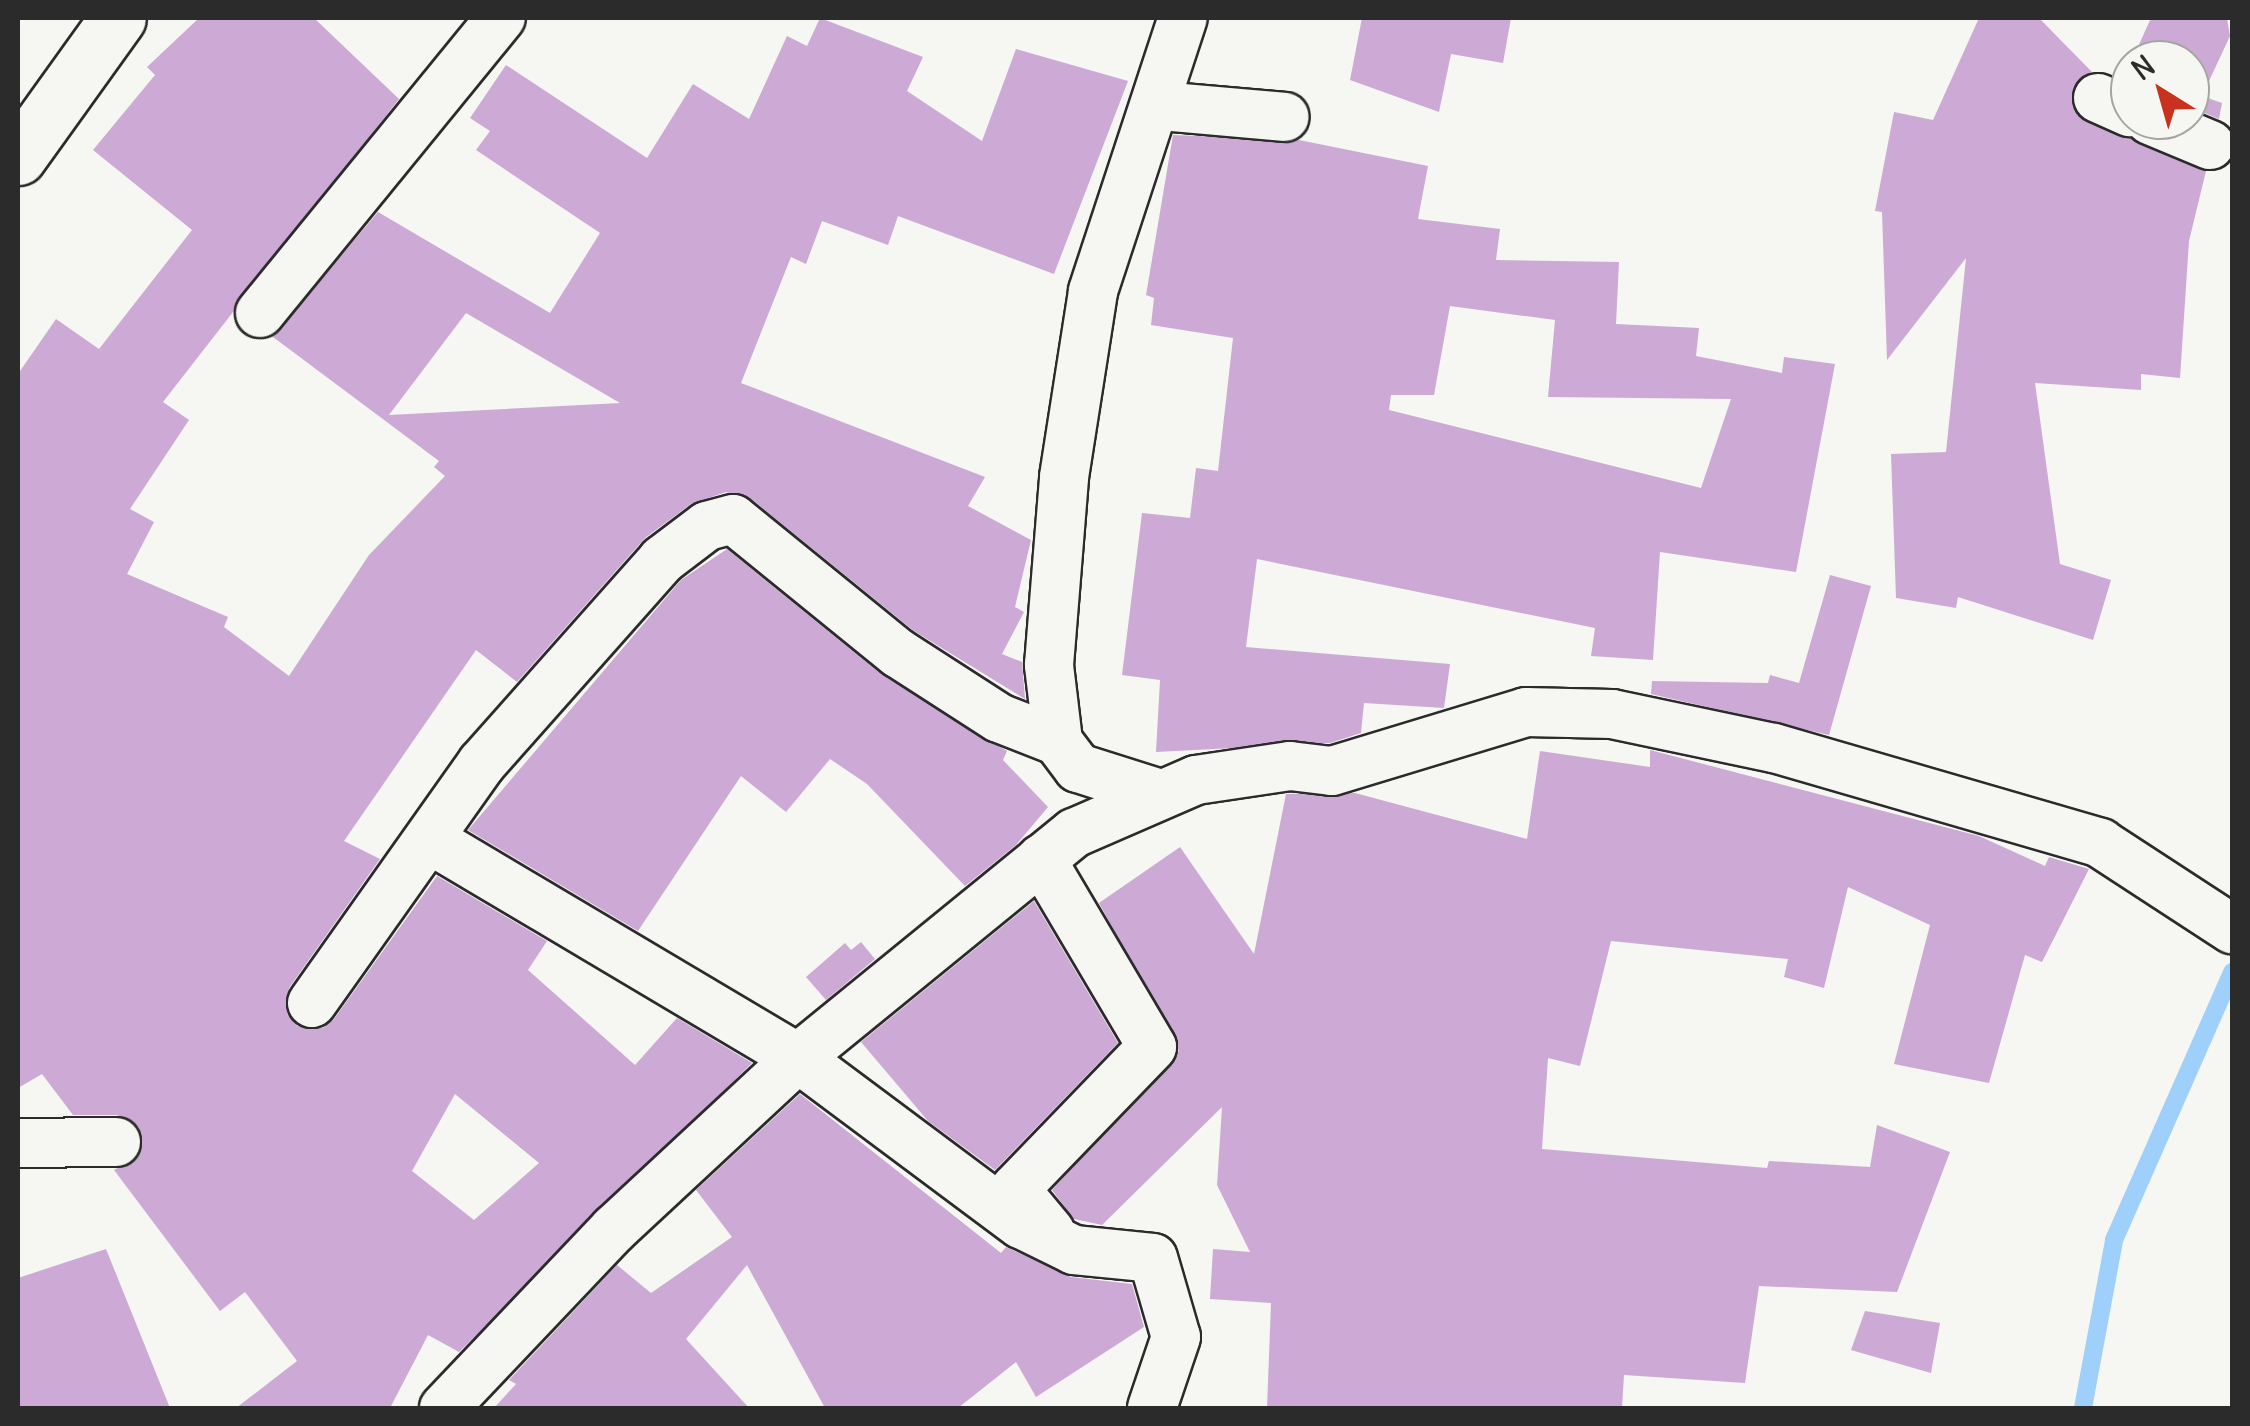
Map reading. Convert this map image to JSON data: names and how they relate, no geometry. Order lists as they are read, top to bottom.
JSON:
{
  "north": "top left"
}
